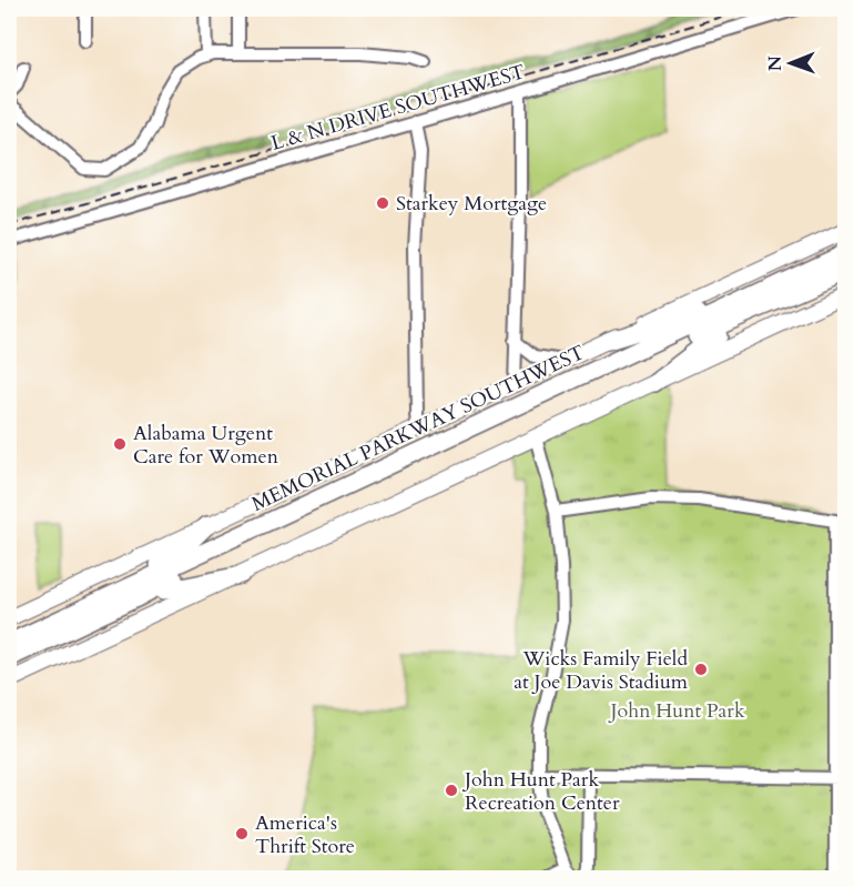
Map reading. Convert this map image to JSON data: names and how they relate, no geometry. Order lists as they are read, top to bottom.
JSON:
{
  "streets": {
    "highway": ["MEMORIAL PARKWAY SOUTHWEST"],
    "street": ["L & N DRIVE SOUTHWEST"]
  },
  "parks": ["John Hunt Park"],
  "places": [
    "Starkey Mortgage",
    "Alabama Urgent Care for Women",
    "Wicks Family Field at Joe Davis Stadium",
    "John Hunt Park Recreation Center",
    "America's Thrift Store"
  ],
  "north": "left"
}
